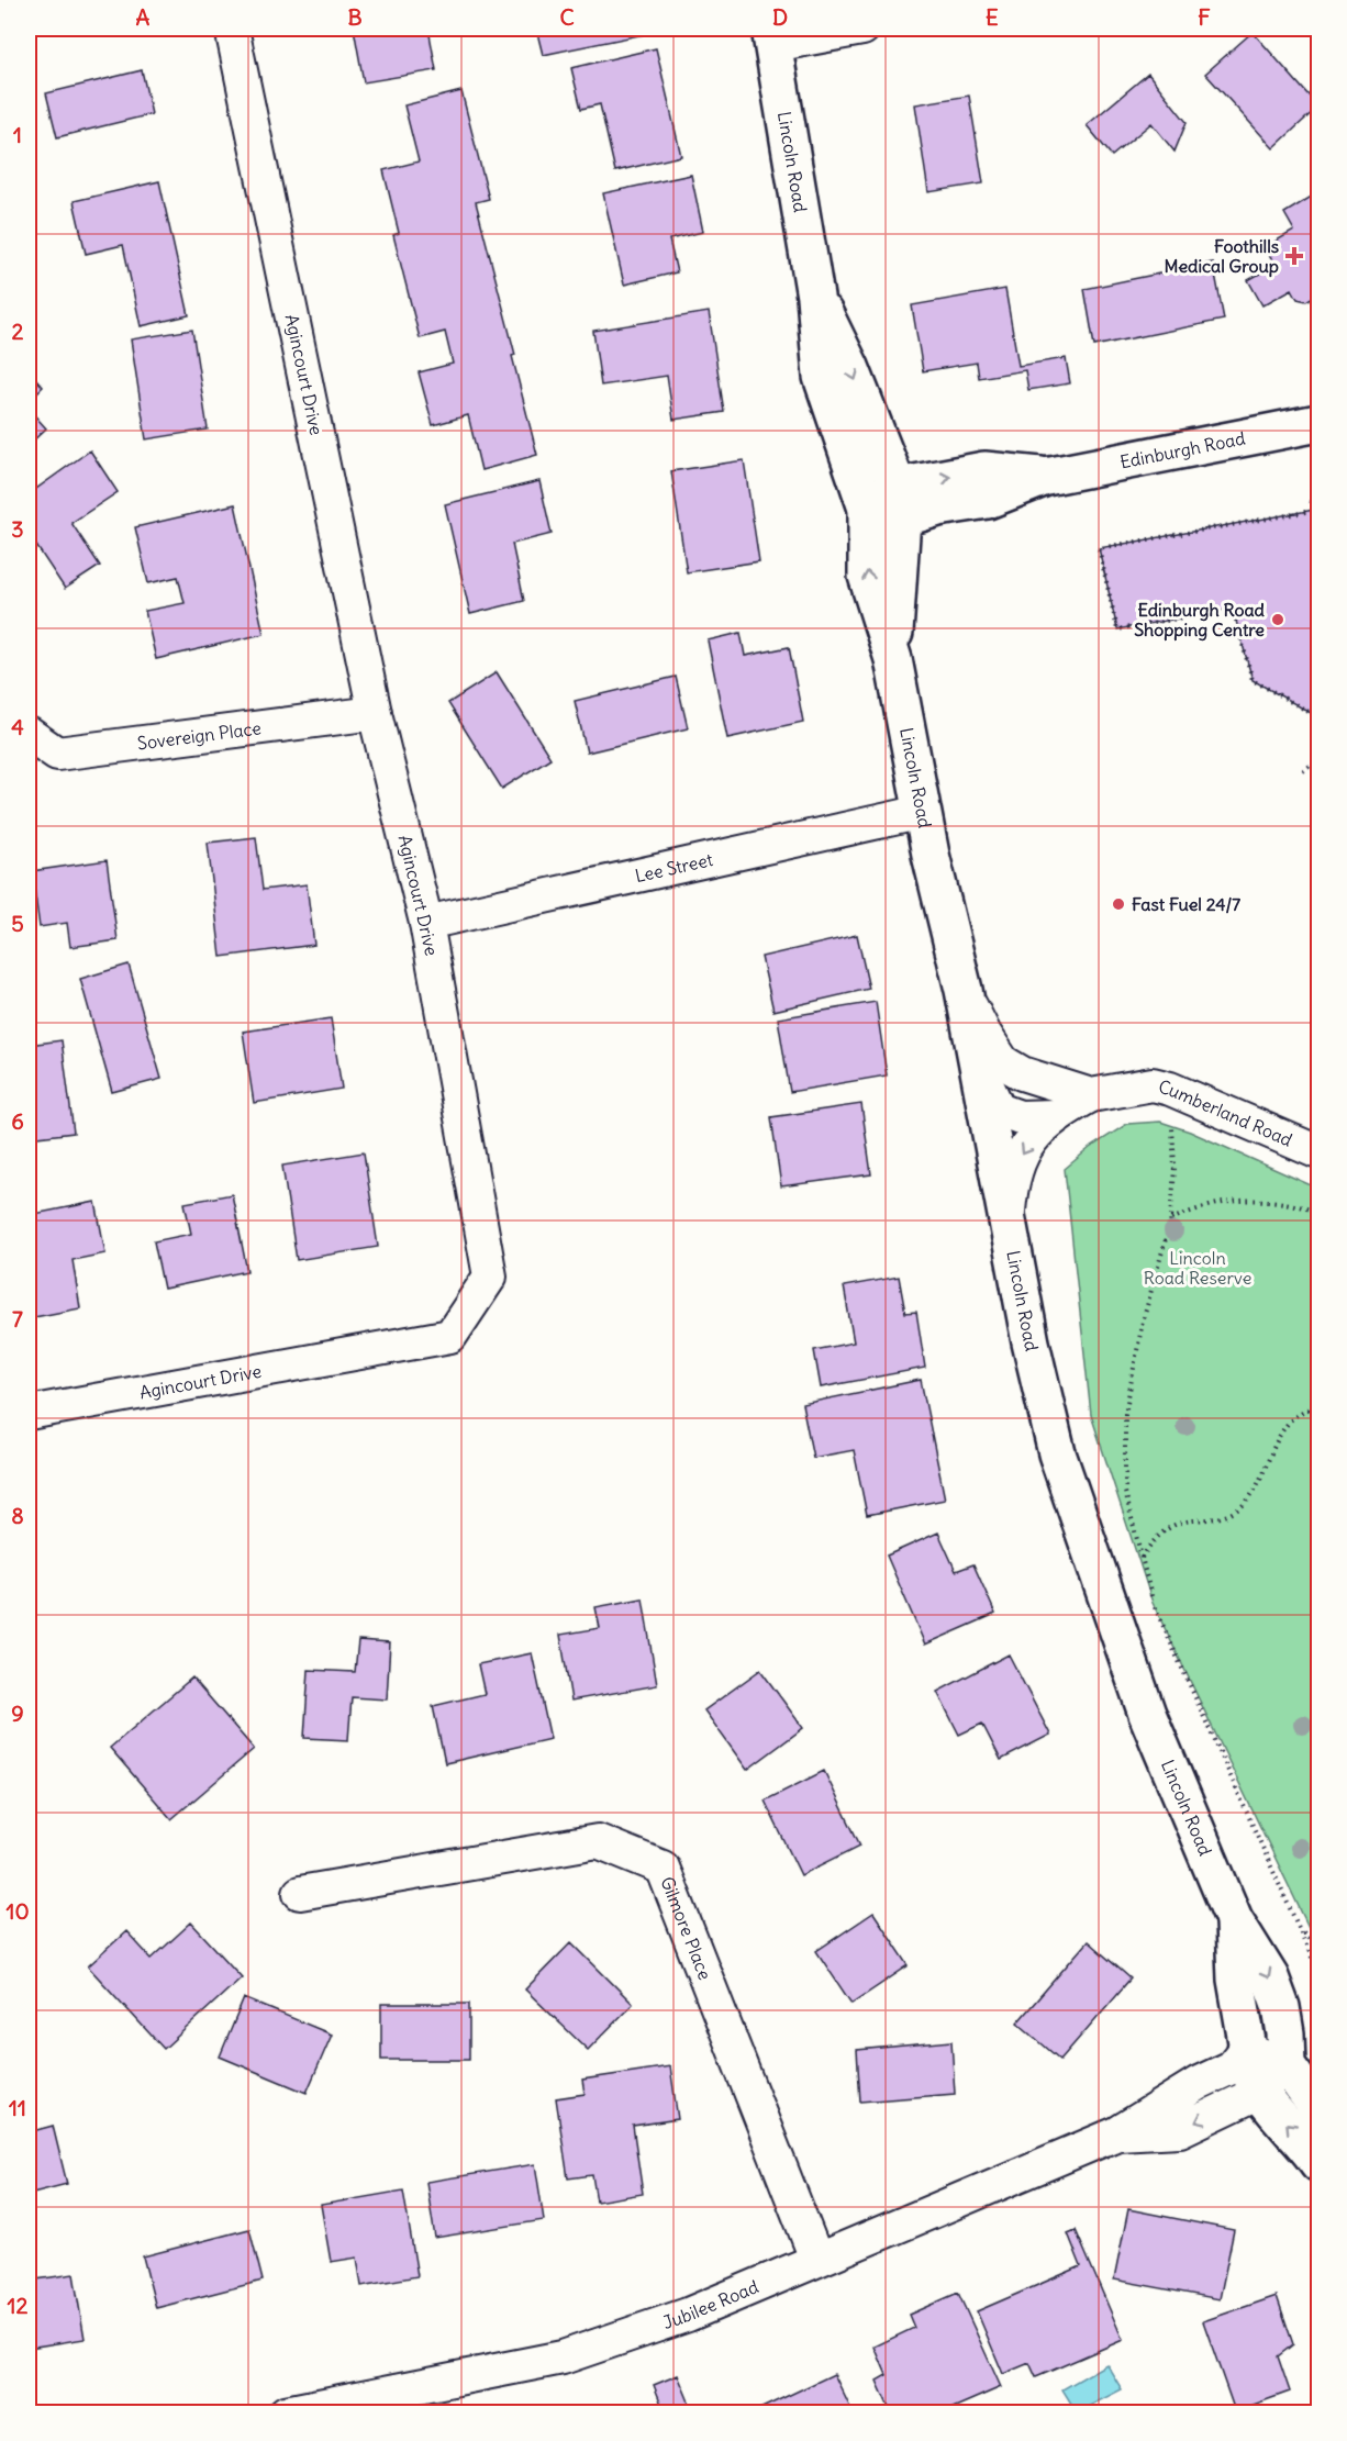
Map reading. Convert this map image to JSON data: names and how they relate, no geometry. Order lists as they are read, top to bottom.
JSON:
{
  "streets": {
    "street": [
      "Lincoln Road",
      "Agincourt Drive",
      "Edinburgh Road",
      "Sovereign Place",
      "Lee Street",
      "Cumberland Road",
      "Gilmore Place",
      "Jubilee Road"
    ]
  },
  "crossings": [
    ["Lincoln Road", "Edinburgh Road"],
    ["Lincoln Road", "Lee Street"],
    ["Lincoln Road", "Jubilee Road"],
    ["Agincourt Drive", "Sovereign Place"],
    ["Agincourt Drive", "Lee Street"],
    ["Gilmore Place", "Jubilee Road"]
  ],
  "parks": ["Lincoln Road Reserve"],
  "places": {
    "health": ["Foothills Medical Group"],
    "other": ["Edinburgh Road Shopping Centre", "Fast Fuel 24/7"]
  },
  "grid": {
    "columns": [
      "A",
      "B",
      "C",
      "D",
      "E",
      "F"
    ],
    "rows": [
      "1",
      "2",
      "3",
      "4",
      "5",
      "6",
      "7",
      "8",
      "9",
      "10",
      "11",
      "12"
    ]
  }
}
